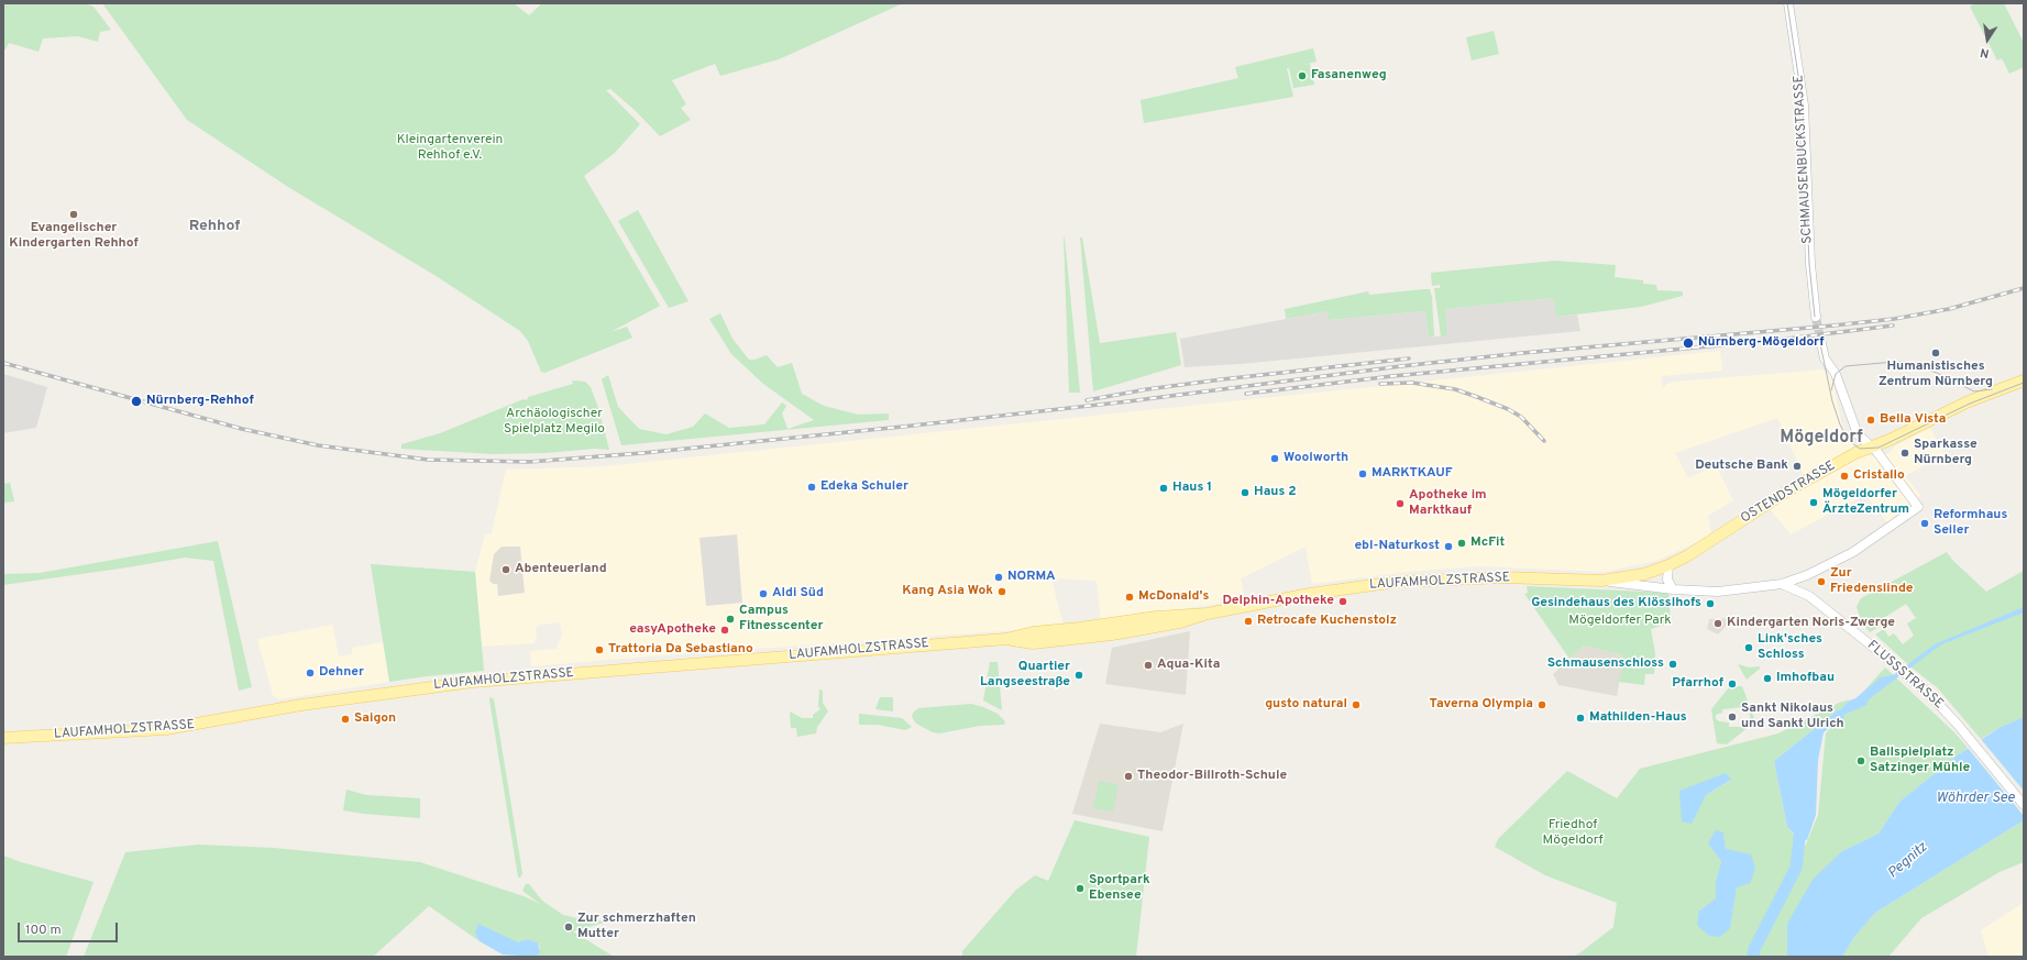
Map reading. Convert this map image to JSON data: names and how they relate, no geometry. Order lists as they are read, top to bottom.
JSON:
{
  "streets": {
    "main road": ["OSTENDSTRASSE", "LAUFAMHOLZSTRASSE"],
    "street": ["SCHMAUSENBUCKSTRASSE", "FLUSSSTRASSE"]
  },
  "crossings": [
    ["OSTENDSTRASSE", "LAUFAMHOLZSTRASSE"],
    ["LAUFAMHOLZSTRASSE", "FLUSSSTRASSE"]
  ],
  "districts": ["Rehhof", "Mögeldorf"],
  "water": ["Wöhrder See", "Pegnitz"],
  "parks": [
    "Kleingartenverein Rehhof e.V.",
    "Archäologischer Spielplatz Megilo",
    "Mögeldorfer Park",
    "Friedhof Mögeldorf"
  ],
  "places": [
    "Fasanenweg",
    "Evangelischer Kindergarten Rehhof",
    "Nürnberg-Mögeldorf",
    "Humanistisches Zentrum Nürnberg",
    "Nürnberg-Rehhof",
    "Bella Vista",
    "Sparkasse Nürnberg",
    "Woolworth",
    "Deutsche Bank",
    "MARKTKAUF",
    "Cristallo",
    "Edeka Schuler",
    "Haus 1",
    "Haus 2",
    "Mögeldorfer ÄrzteZentrum",
    "Apotheke im Marktkauf",
    "Reformhaus Seiler",
    "McFit",
    "ebl-Naturkost",
    "Abenteuerland",
    "NORMA",
    "Zur Friedenslinde",
    "Kang Asia Wok",
    "Aldi Süd",
    "McDonald's",
    "Delphin-Apotheke",
    "Gesindehaus des Klösslhofs",
    "Campus Fitnesscenter",
    "Retrocafe Kuchenstolz",
    "Kindergarten Noris-Zwerge",
    "easyApotheke",
    "Link'sches Schloss",
    "Trattoria Da Sebastiano",
    "Schmausenschloss",
    "Aqua-Kita",
    "Dehner",
    "Quartier Langseestraße",
    "Imhofbau",
    "Pfarrhof",
    "gusto natural",
    "Taverna Olympia",
    "Sankt Nikolaus und Sankt Ulrich",
    "Mathilden-Haus",
    "Saigon",
    "Ballspielplatz Satzinger Mühle",
    "Theodor-Billroth-Schule",
    "Sportpark Ebensee",
    "Zur schmerzhaften Mutter"
  ],
  "scale_bar": "100 m",
  "north": "bottom"
}
